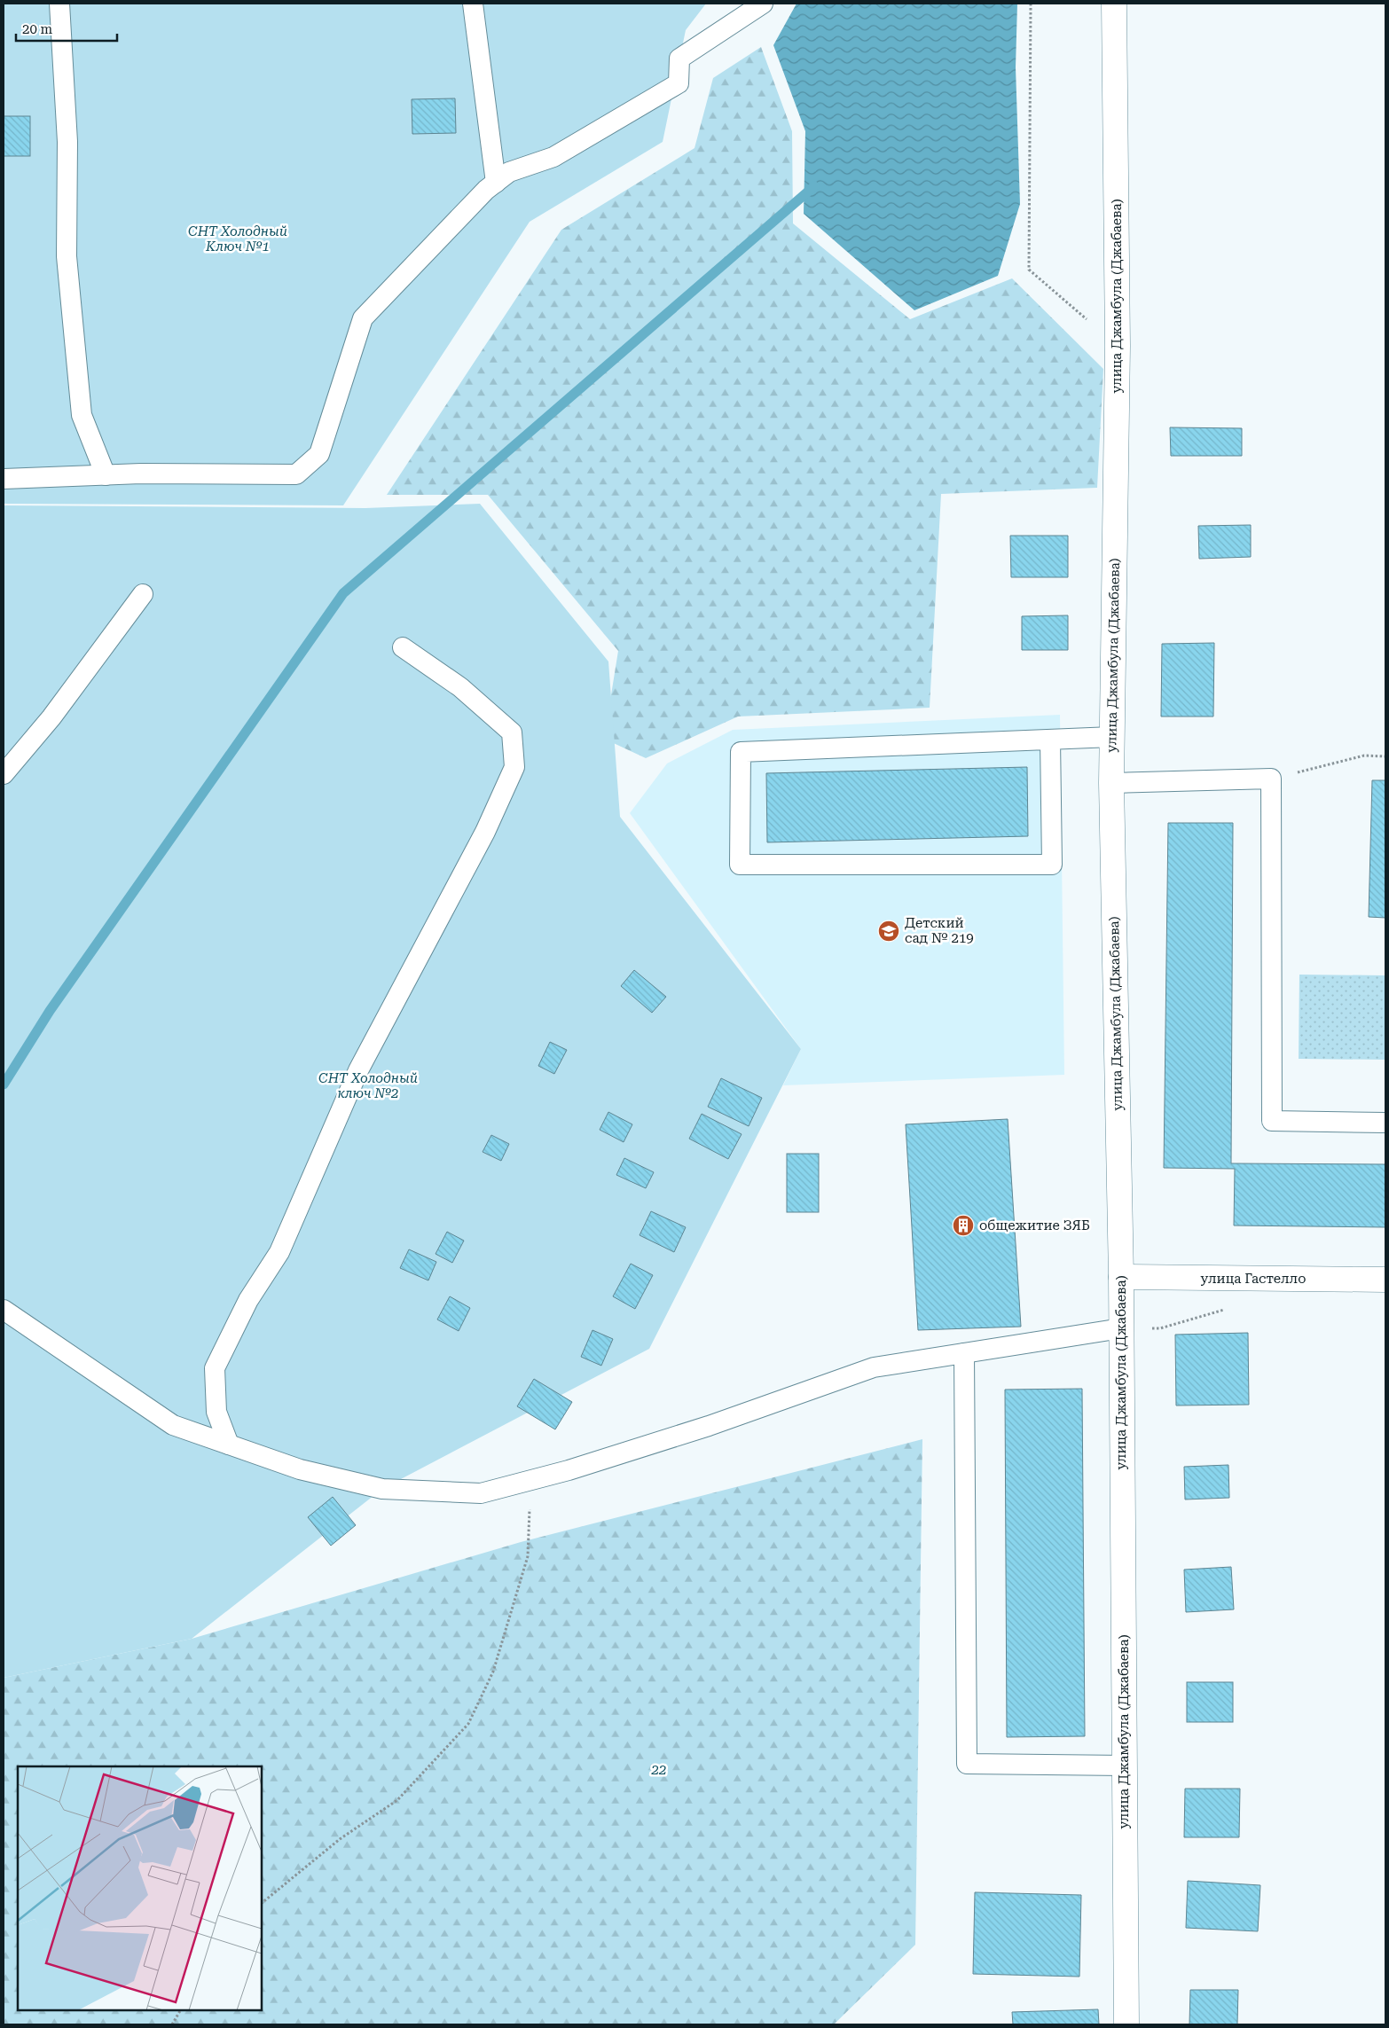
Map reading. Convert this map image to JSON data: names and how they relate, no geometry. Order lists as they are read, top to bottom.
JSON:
{
  "streets": {
    "street": ["улица Джамбула (Джабаева)", "улица Гастелло"]
  },
  "crossings": [
    ["улица Джамбула (Джабаева)", "улица Гастелло"]
  ],
  "parks": ["СНТ Холодный Ключ №1", "СНТ Холодный ключ №2", "22"],
  "places": {
    "school or university": ["Детский сад № 219"],
    "building": ["общежитие ЗЯБ"]
  },
  "scale_bar": "20 m"
}
